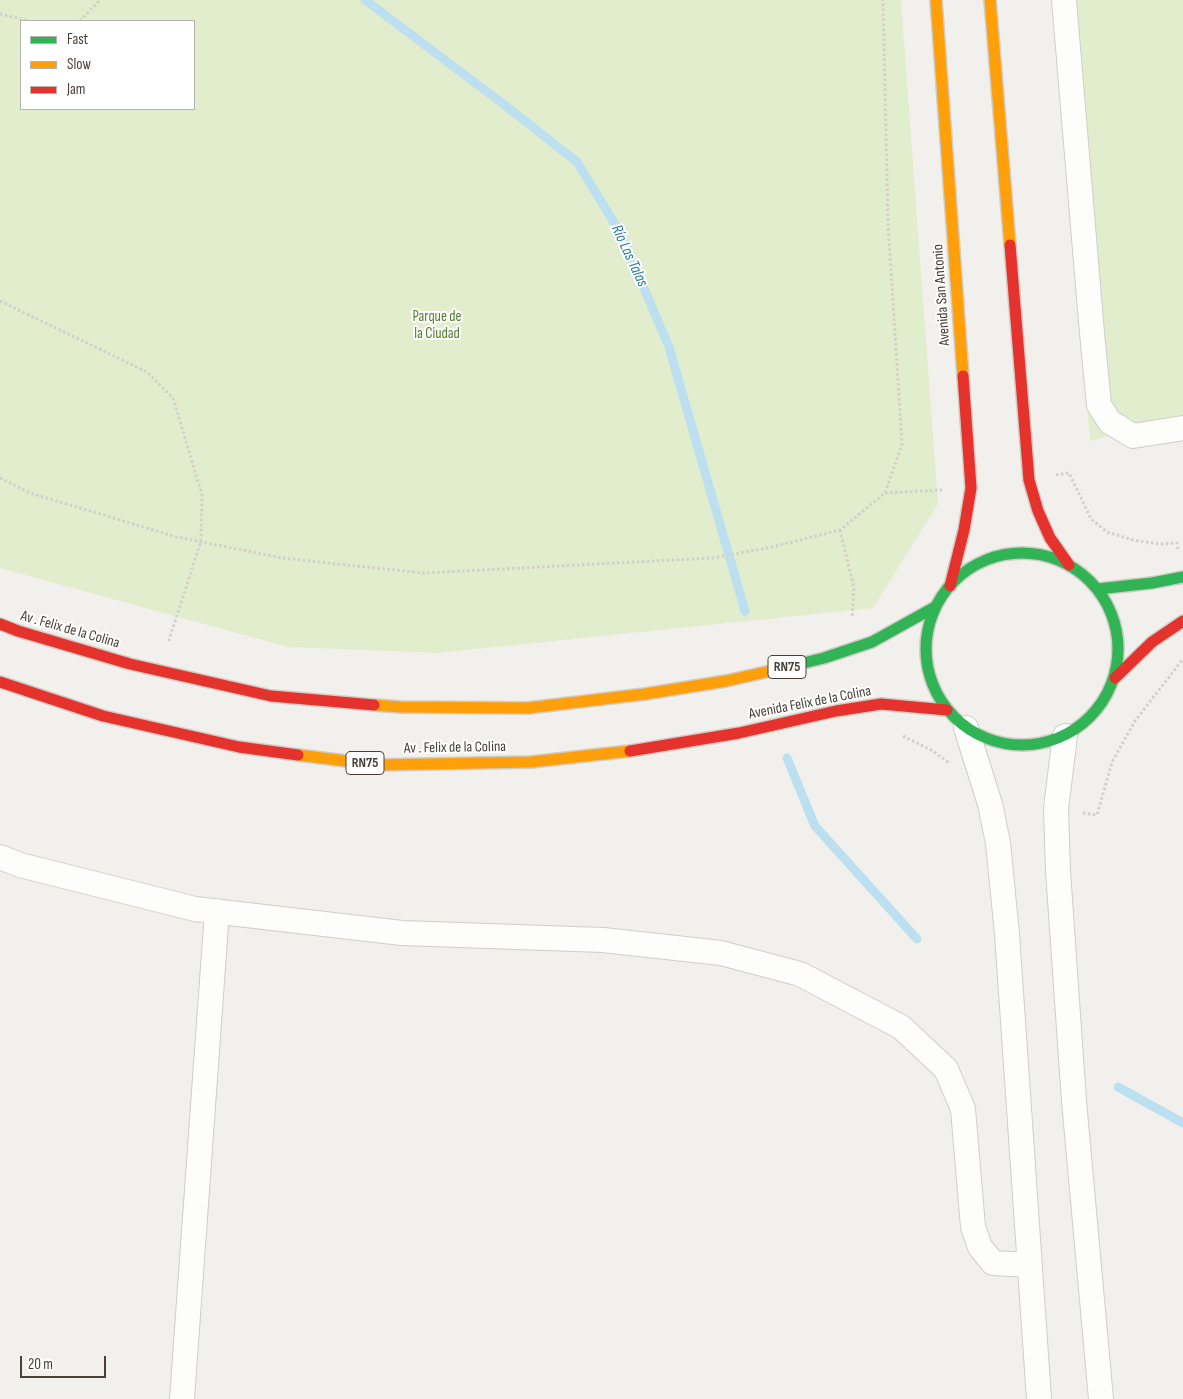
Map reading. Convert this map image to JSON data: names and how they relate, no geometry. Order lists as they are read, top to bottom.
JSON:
{
  "streets": {
    "main road": [
      "Avenida San Antonio",
      "Av . Felix de la Colina",
      "RN75",
      "Avenida Felix de la Colina"
    ]
  },
  "crossings": [
    ["Av . Felix de la Colina", "RN75"],
    ["Av . Felix de la Colina", "Avenida Felix de la Colina"]
  ],
  "water": ["Río Las Talas"],
  "parks": ["Parque de la Ciudad"],
  "legend": ["Fast", "Slow", "Jam"],
  "scale_bar": "20 m"
}
